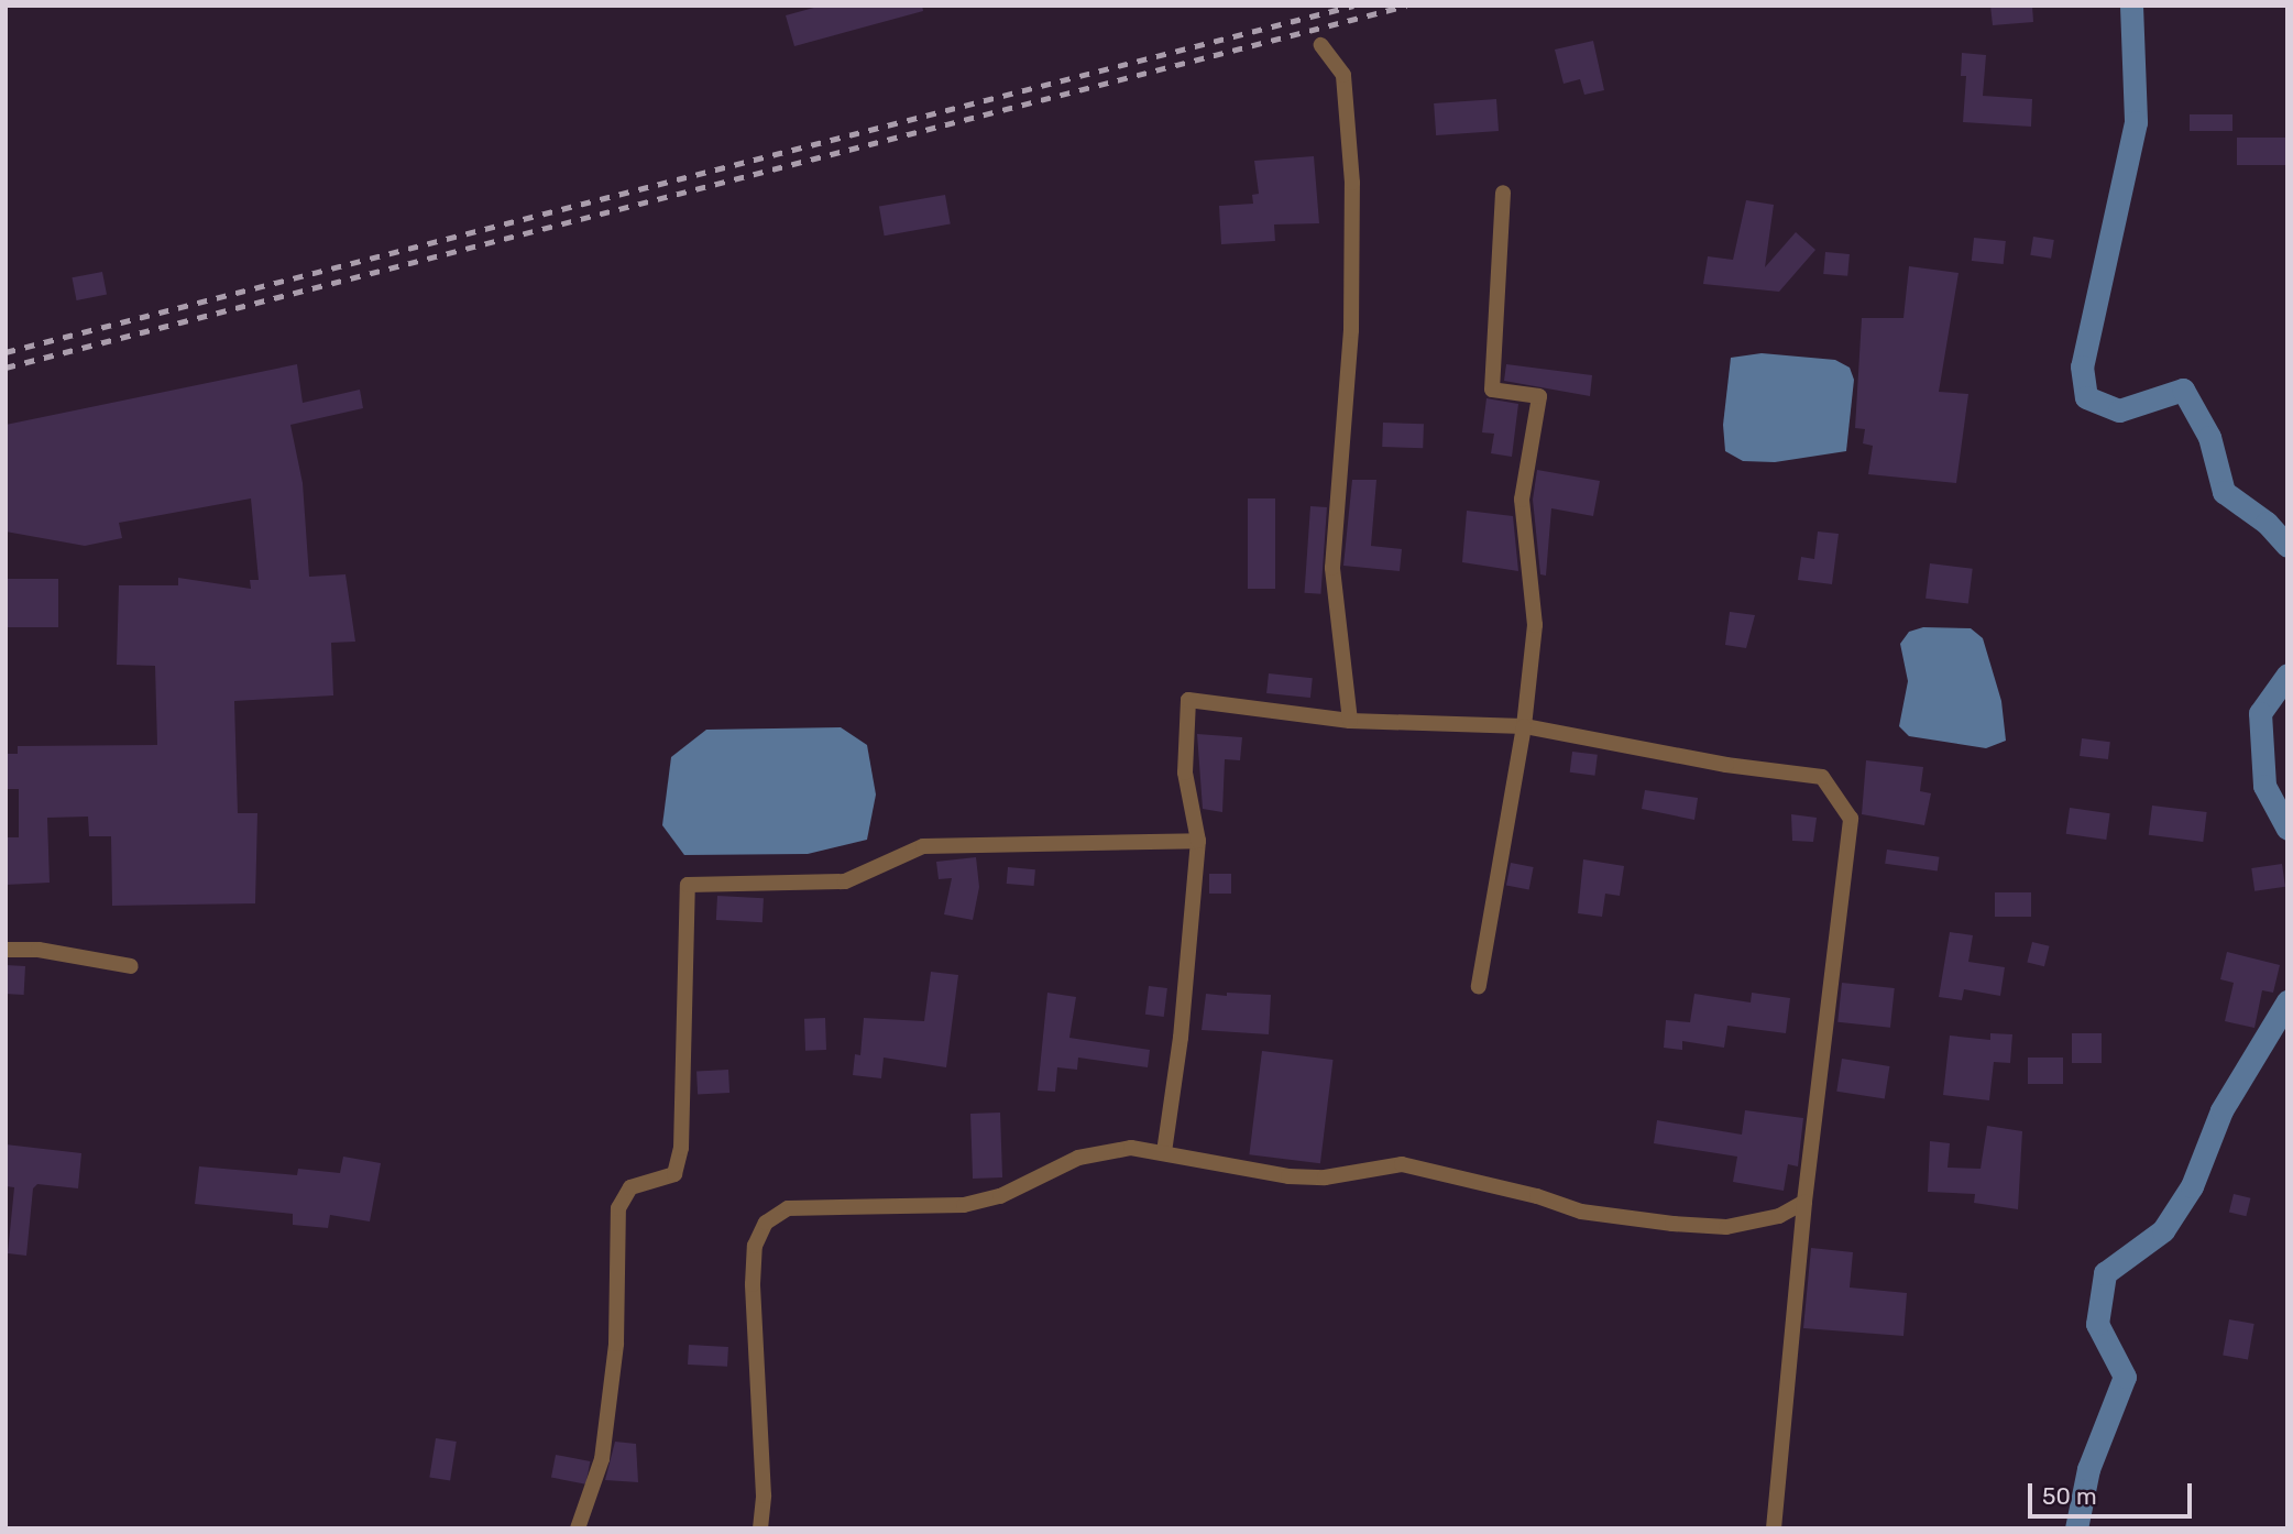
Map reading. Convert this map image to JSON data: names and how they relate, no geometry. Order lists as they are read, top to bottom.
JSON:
{
  "scale_bar": "50 m"
}
